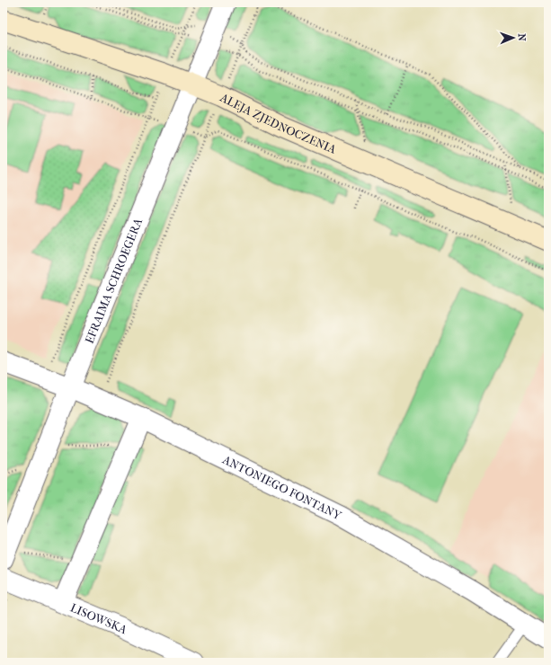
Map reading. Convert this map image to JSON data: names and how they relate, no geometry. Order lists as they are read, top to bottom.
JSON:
{
  "streets": {
    "street": [
      "ALEJA ZJEDNOCZENIA",
      "EFRAIMA SCHROEGERA",
      "ANTONIEGO FONTANY",
      "LISOWSKA"
    ]
  },
  "crossings": [
    ["ALEJA ZJEDNOCZENIA", "EFRAIMA SCHROEGERA"],
    ["EFRAIMA SCHROEGERA", "ANTONIEGO FONTANY"]
  ],
  "north": "right"
}
